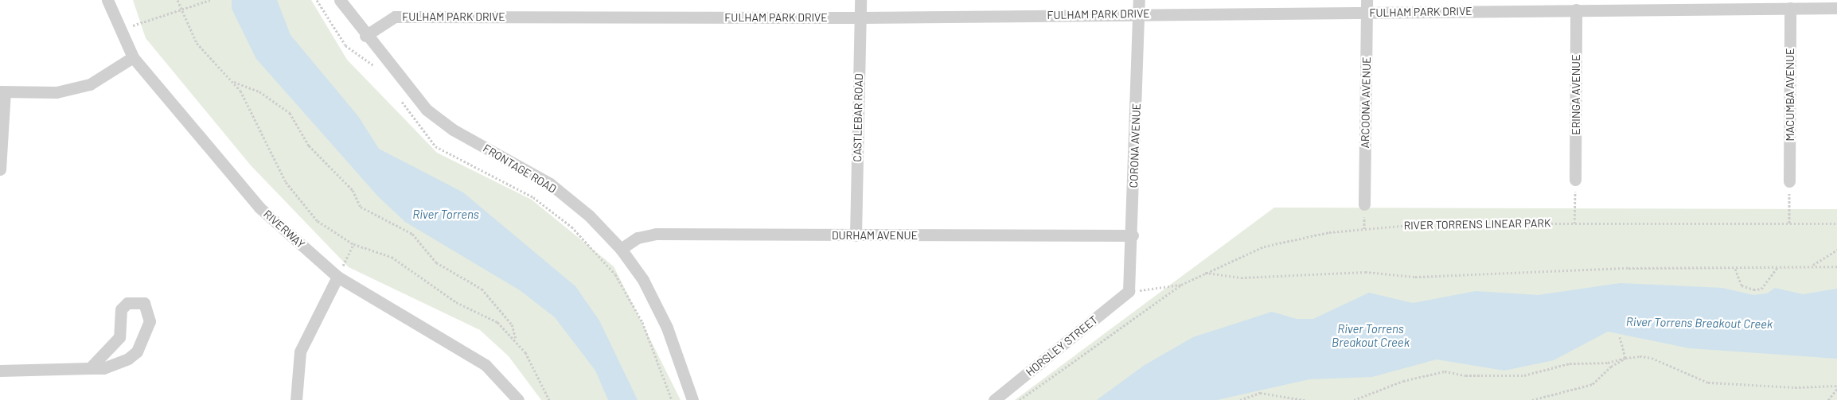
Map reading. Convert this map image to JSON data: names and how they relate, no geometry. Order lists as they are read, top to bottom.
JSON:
{
  "streets": {
    "street": [
      "FULHAM PARK DRIVE",
      "ERINGA AVENUE",
      "MACUMBA AVENUE",
      "ARCOONA AVENUE",
      "CASTLEBAR ROAD",
      "CORONA AVENUE",
      "FRONTAGE ROAD",
      "RIVERWAY",
      "DURHAM AVENUE",
      "HORSLEY STREET"
    ],
    "path": ["RIVER TORRENS LINEAR PARK"]
  },
  "crossings": [
    ["FULHAM PARK DRIVE", "ERINGA AVENUE"],
    ["FULHAM PARK DRIVE", "MACUMBA AVENUE"],
    ["FULHAM PARK DRIVE", "ARCOONA AVENUE"],
    ["FULHAM PARK DRIVE", "CASTLEBAR ROAD"],
    ["FULHAM PARK DRIVE", "CORONA AVENUE"],
    ["FULHAM PARK DRIVE", "FRONTAGE ROAD"],
    ["CASTLEBAR ROAD", "DURHAM AVENUE"],
    ["CORONA AVENUE", "RIVER TORRENS LINEAR PARK"],
    ["CORONA AVENUE", "DURHAM AVENUE"],
    ["CORONA AVENUE", "HORSLEY STREET"],
    ["FRONTAGE ROAD", "DURHAM AVENUE"],
    ["RIVER TORRENS LINEAR PARK", "HORSLEY STREET"]
  ],
  "water": ["River Torrens", "River Torrens Breakout Creek"]
}
